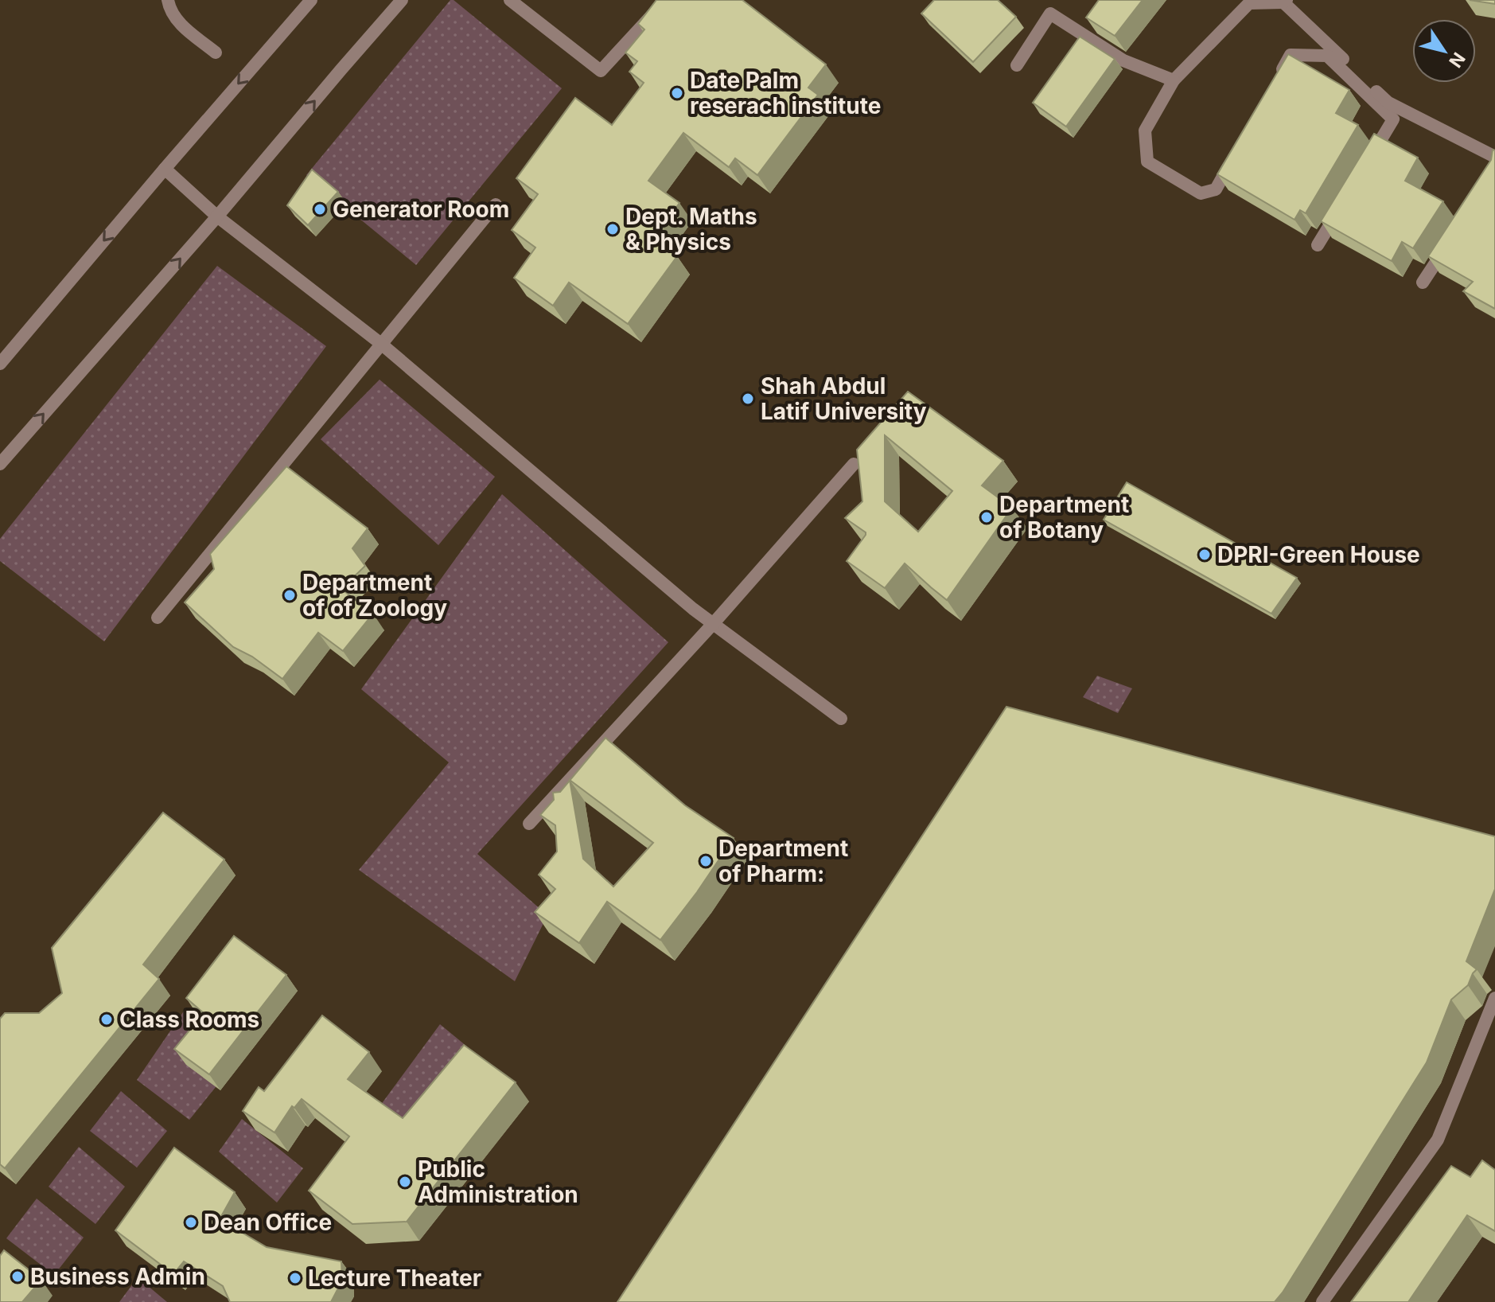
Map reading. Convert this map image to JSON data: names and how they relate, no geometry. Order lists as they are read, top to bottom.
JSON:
{
  "places": [
    "Date Palm reserach institute",
    "Generator Room",
    "Dept. Maths & Physics",
    "Shah Abdul Latif University",
    "Department of Botany",
    "DPRI-Green House",
    "Department of of Zoology",
    "Department of Pharm:",
    "Class Rooms",
    "Public Administration",
    "Dean Office",
    "Business Admin",
    "Lecture Theater"
  ],
  "north": "bottom right"
}
